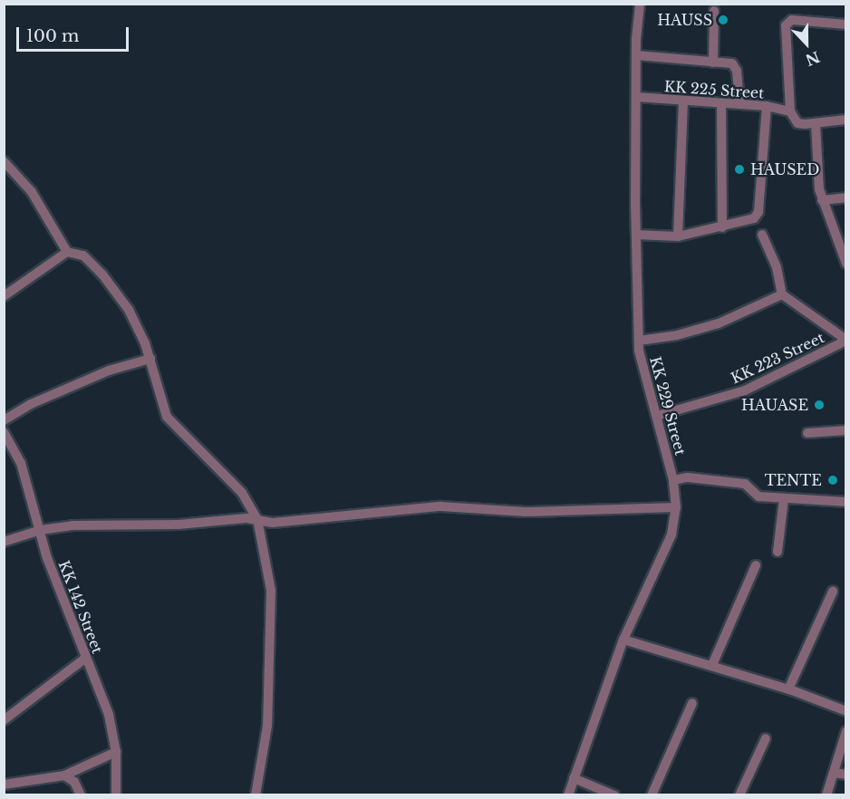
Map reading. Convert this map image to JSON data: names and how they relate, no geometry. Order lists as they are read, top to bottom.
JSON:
{
  "streets": {
    "street": [
      "KK 225 Street",
      "KK 223 Street",
      "KK 229 Street",
      "KK 142 Street"
    ]
  },
  "crossings": [
    ["KK 225 Street", "KK 229 Street"],
    ["KK 223 Street", "KK 229 Street"]
  ],
  "places": [
    "HAUSS",
    "HAUSED",
    "HAUASE",
    "TENTE"
  ],
  "scale_bar": "100 m",
  "north": "bottom"
}
